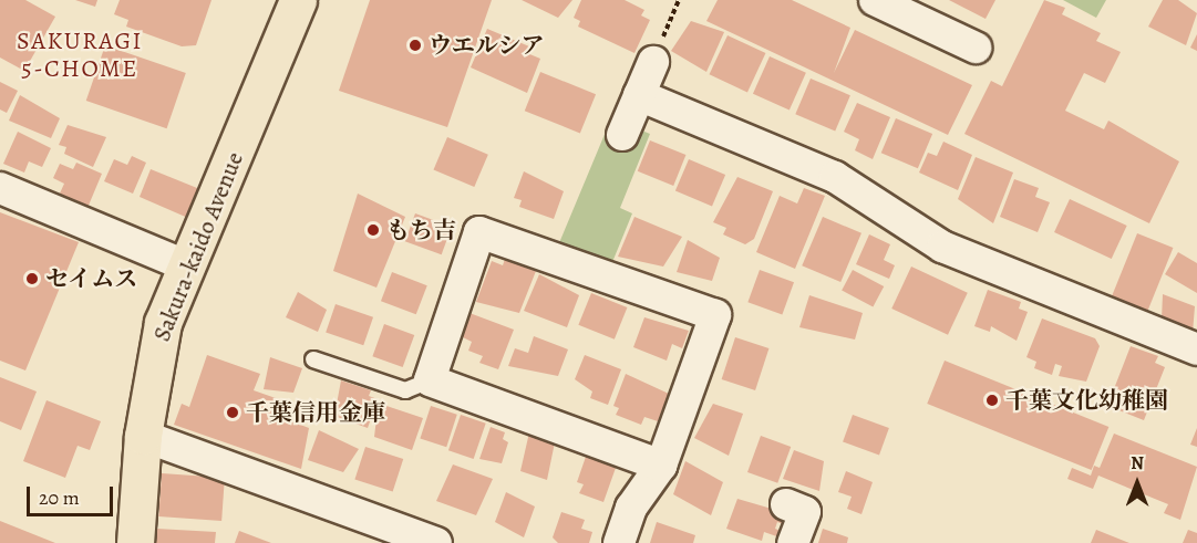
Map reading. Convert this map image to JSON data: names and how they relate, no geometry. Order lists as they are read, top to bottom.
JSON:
{
  "streets": {
    "highway": ["Sakura-kaido Avenue"]
  },
  "districts": ["SAKURAGI 5-CHOME"],
  "places": [
    "ウエルシア",
    "もち吉",
    "セイムス",
    "千葉文化幼稚園",
    "千葉信用金庫"
  ],
  "scale_bar": "20 m",
  "north": "top"
}
